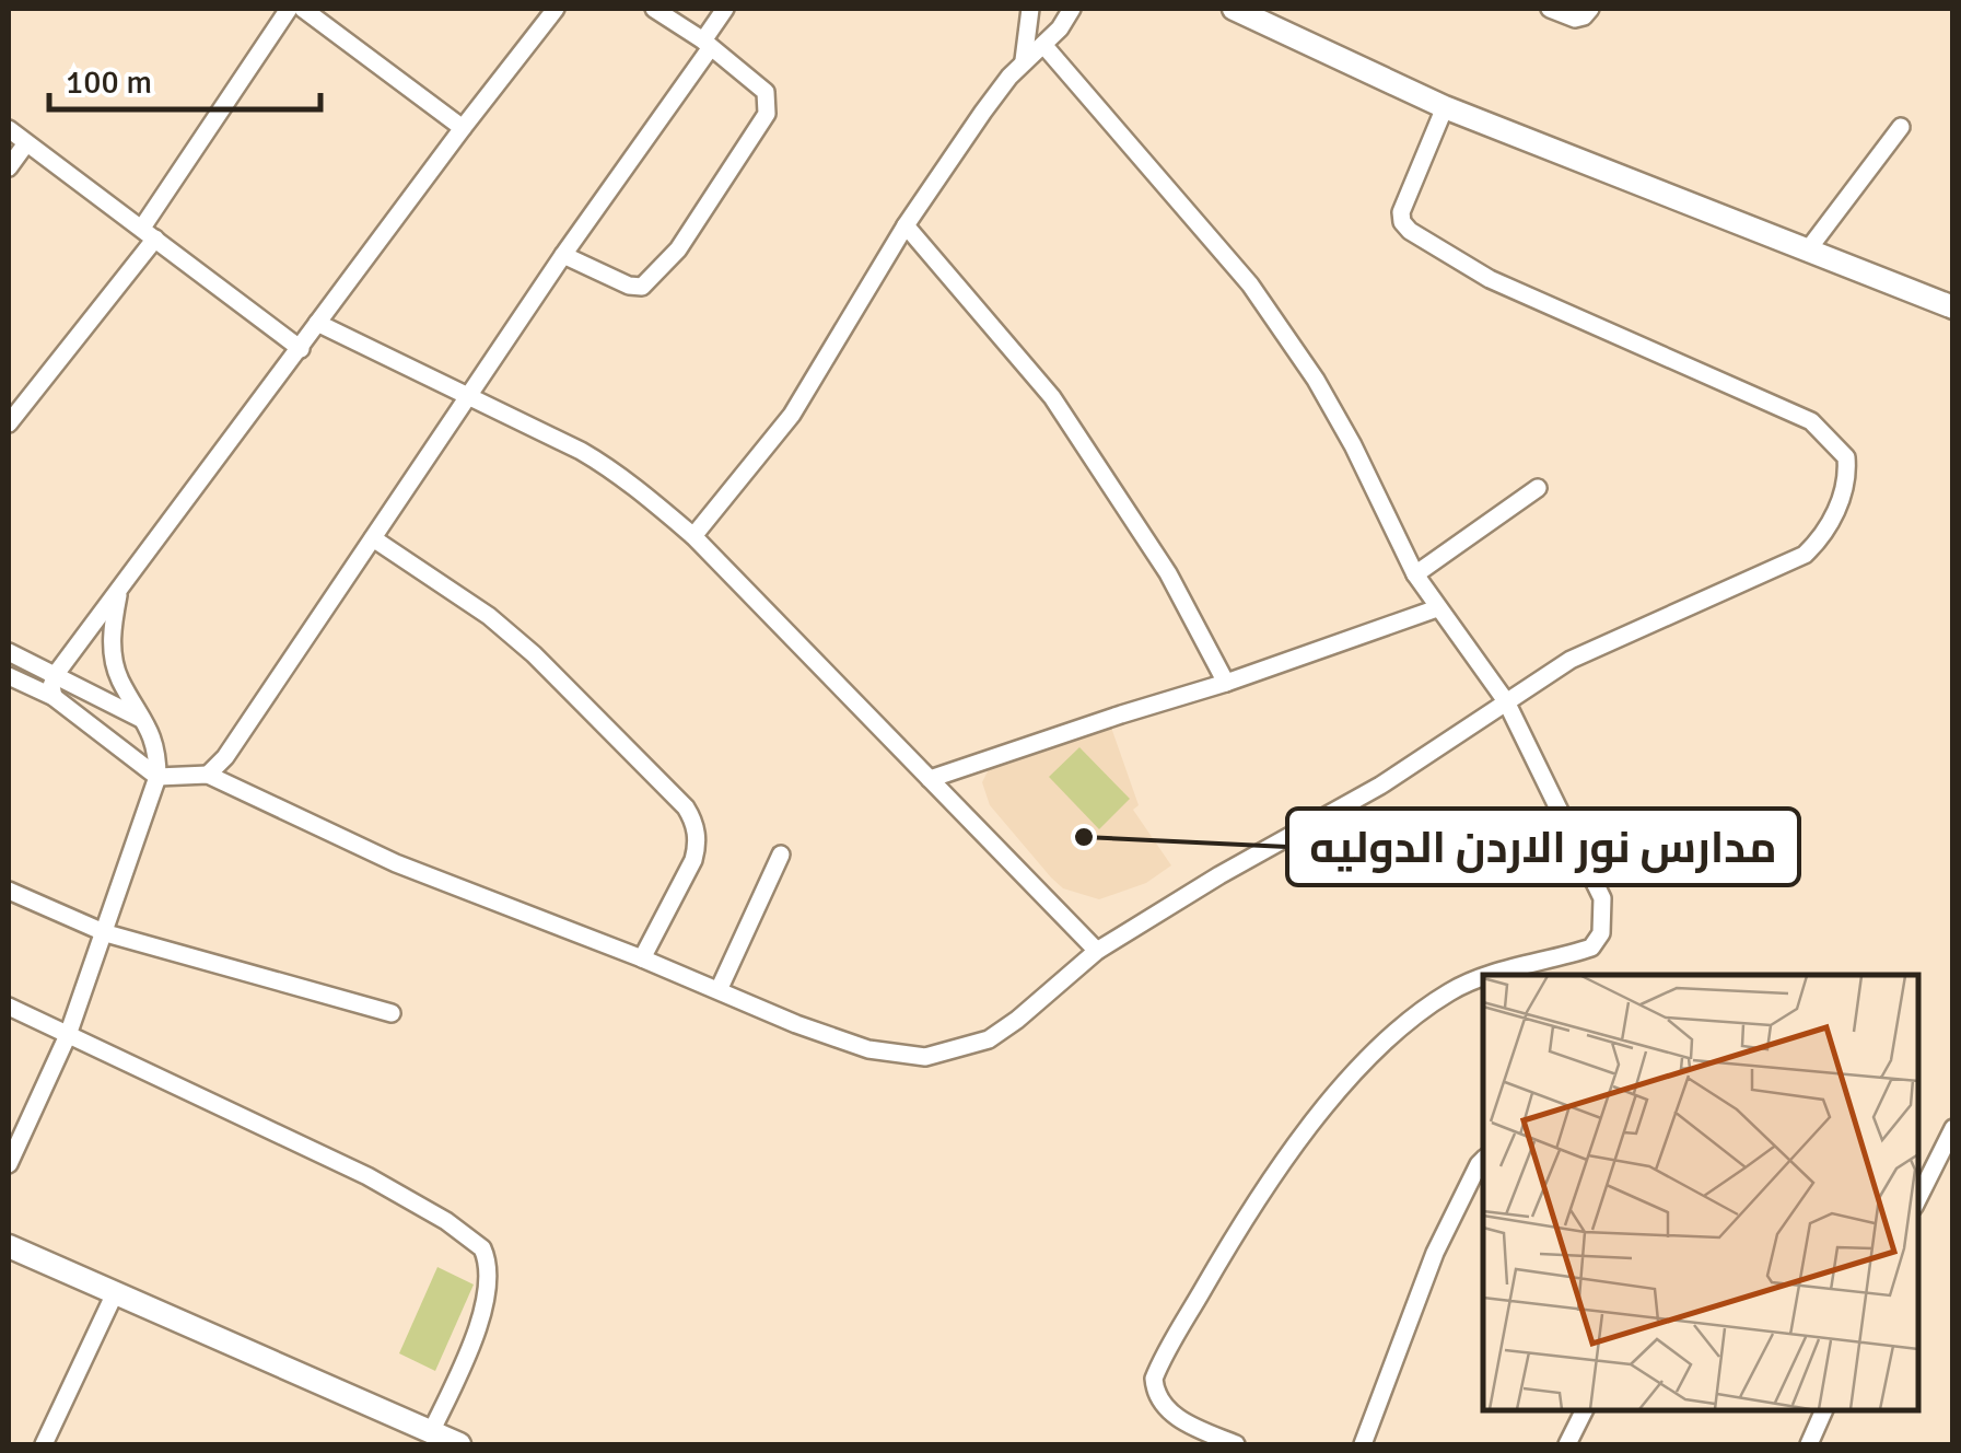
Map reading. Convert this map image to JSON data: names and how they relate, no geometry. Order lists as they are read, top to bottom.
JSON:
{
  "places": ["مدارس نور الاردن الدوليه"],
  "scale_bar": "100 m"
}
